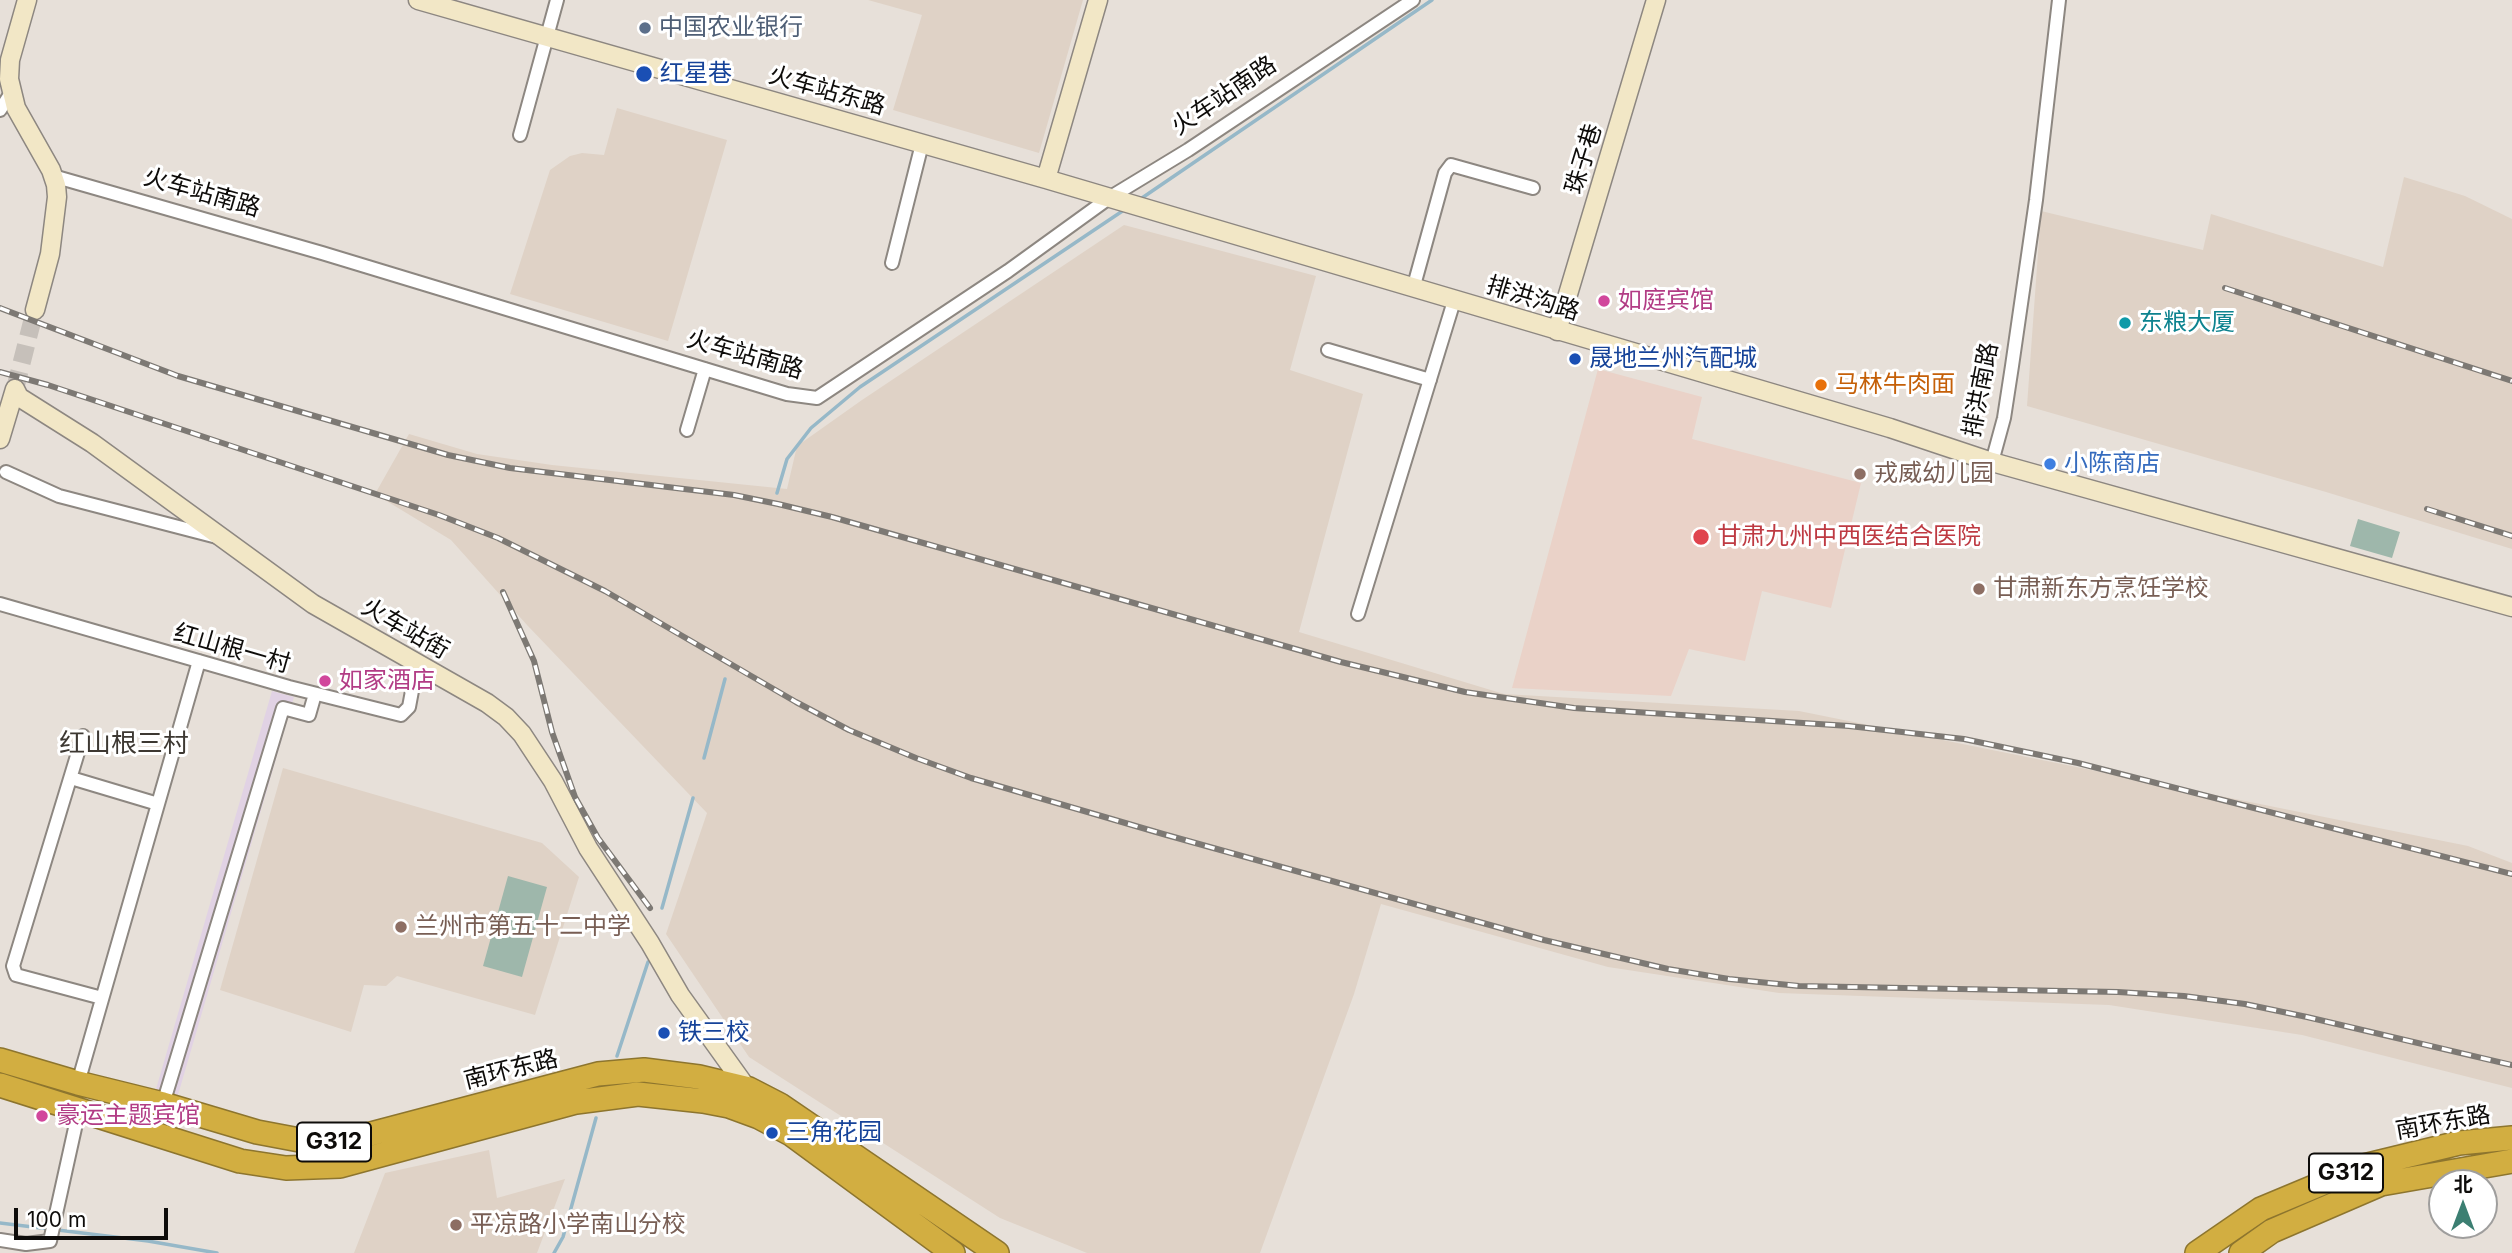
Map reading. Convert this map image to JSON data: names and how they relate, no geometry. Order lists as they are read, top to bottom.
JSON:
{
  "streets": {
    "highway": ["南环东路", "G312"],
    "main road": [
      "火车站东路",
      "珠子巷",
      "排洪沟路",
      "排洪南路",
      "火车站街"
    ],
    "street": ["火车站南路", "红山根一村"]
  },
  "crossings": [
    ["火车站东路", "火车站南路"],
    ["火车站东路", "排洪沟路"],
    ["珠子巷", "排洪沟路"],
    ["排洪沟路", "排洪南路"],
    ["火车站街", "红山根一村"],
    ["火车站街", "南环东路"]
  ],
  "districts": ["红山根三村"],
  "places": [
    "中国农业银行",
    "红星巷",
    "如庭宾馆",
    "东粮大厦",
    "晟地兰州汽配城",
    "马林牛肉面",
    "小陈商店",
    "戎威幼儿园",
    "甘肃九州中西医结合医院",
    "甘肃新东方烹饪学校",
    "如家酒店",
    "兰州市第五十二中学",
    "铁三校",
    "豪运主题宾馆",
    "三角花园",
    "平凉路小学南山分校"
  ],
  "scale_bar": "100 m",
  "north": "top"
}
